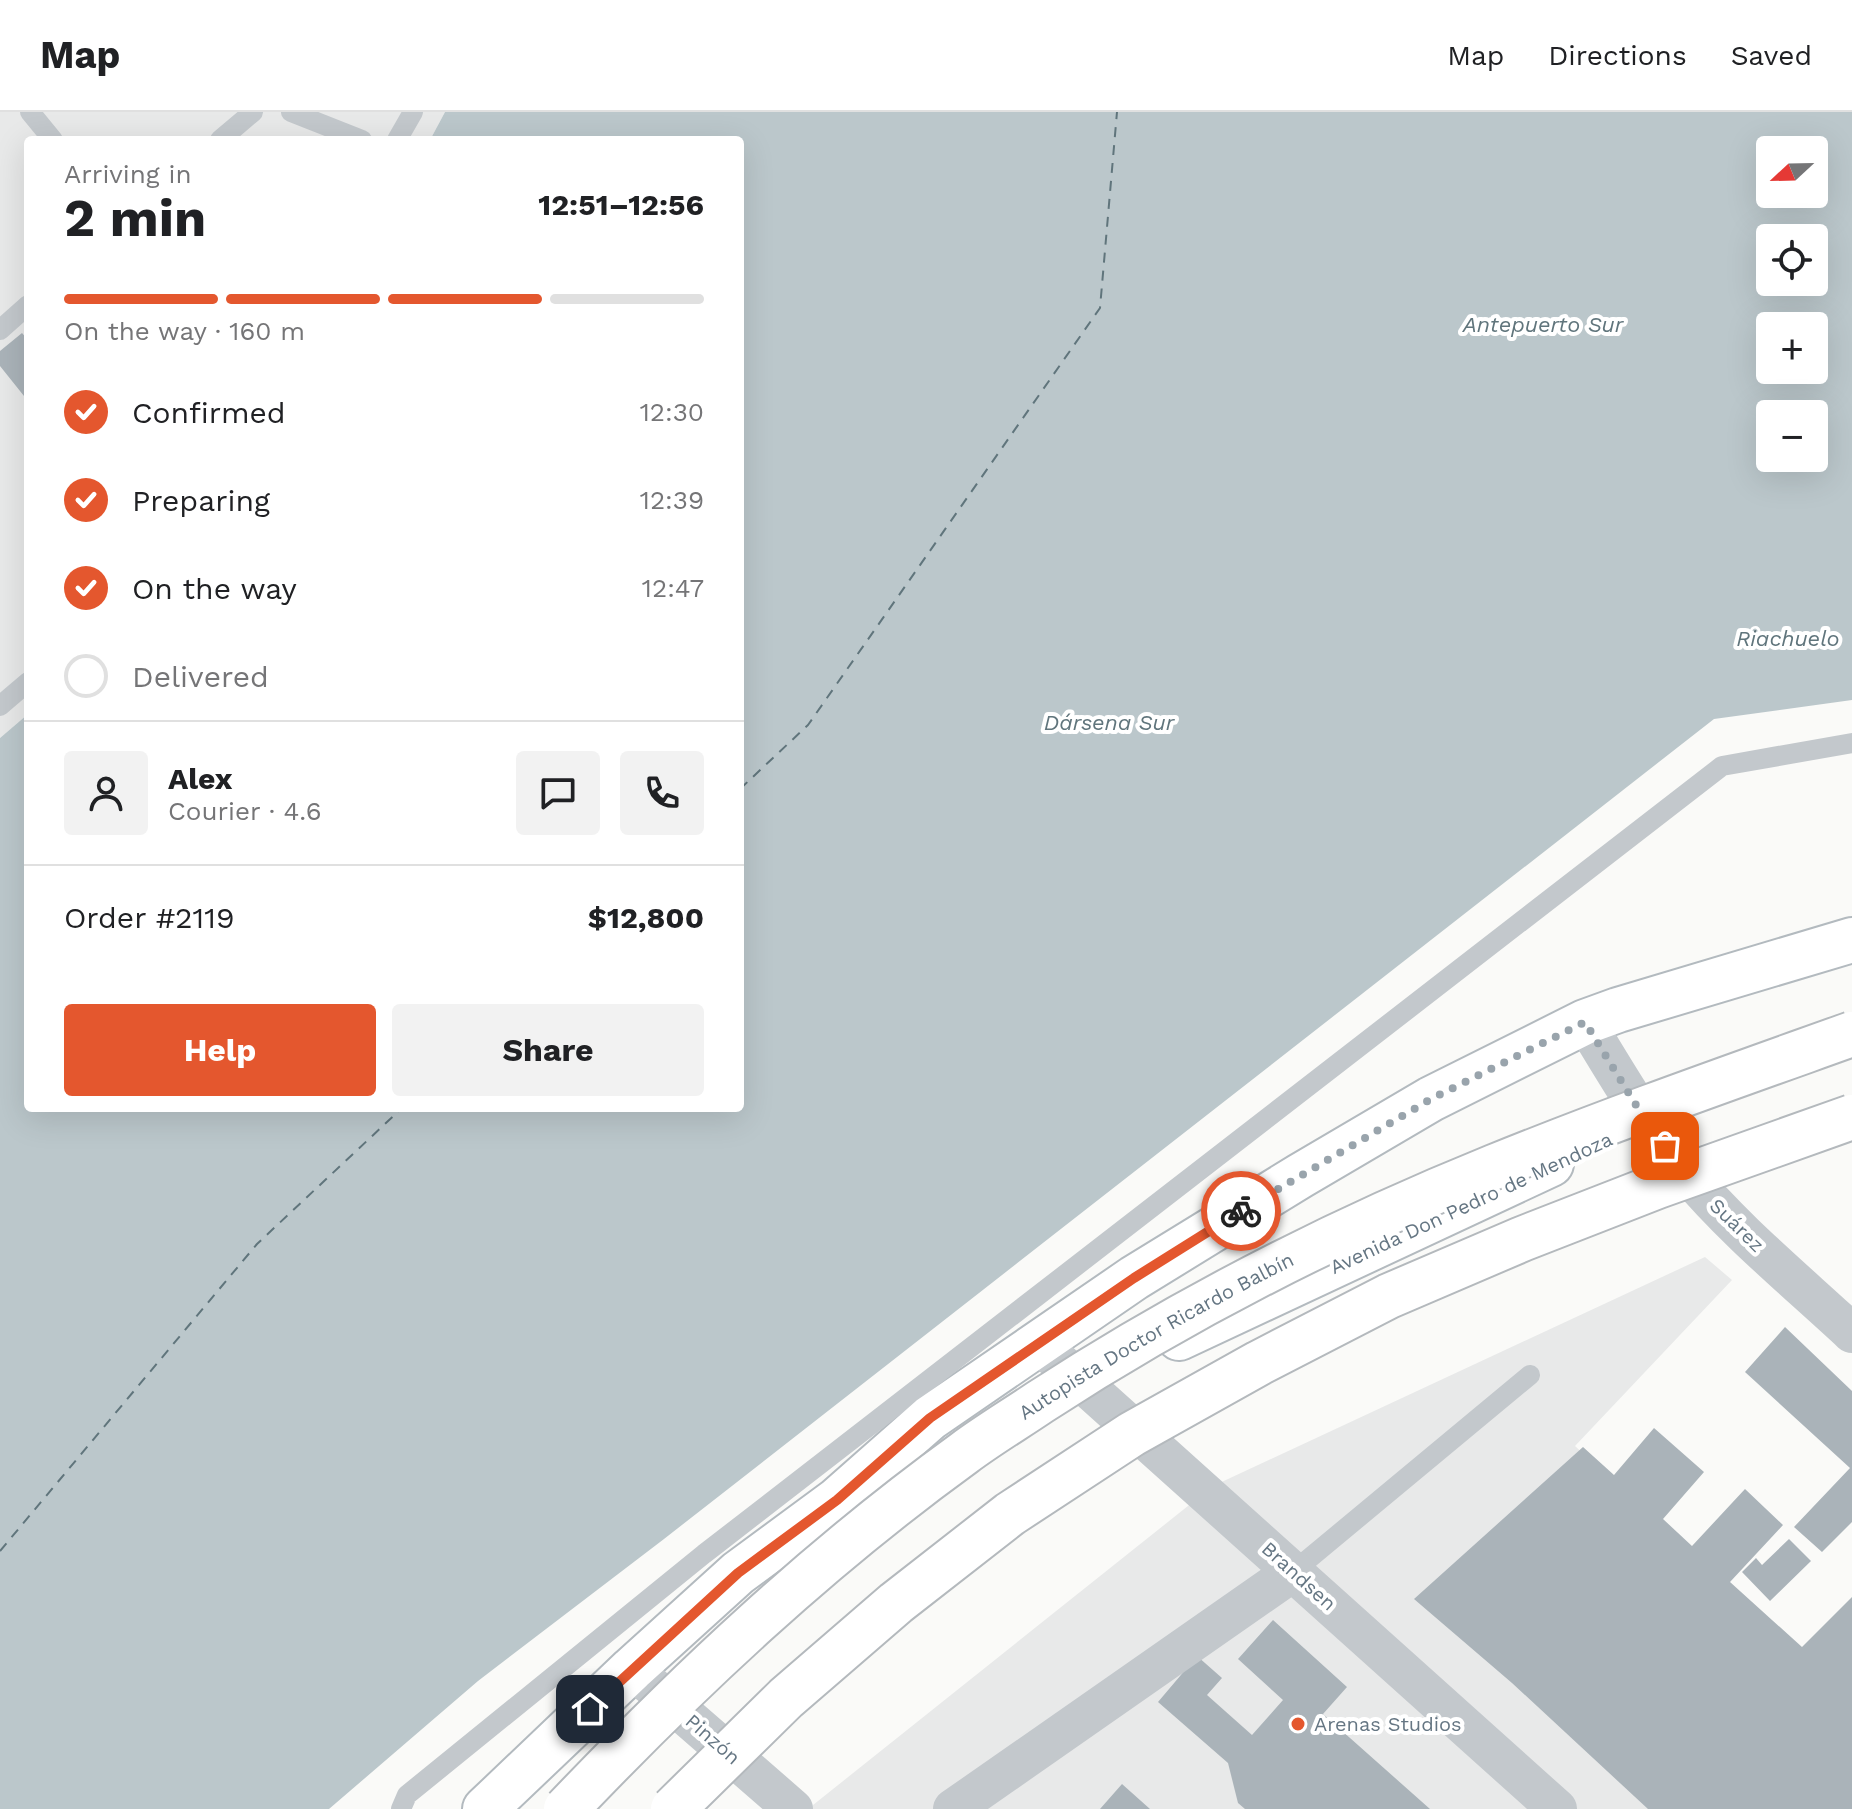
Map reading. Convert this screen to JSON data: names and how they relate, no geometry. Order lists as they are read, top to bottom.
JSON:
{
  "streets": {
    "main road": ["Avenida Don Pedro de Mendoza", "Autopista Doctor Ricardo Balbín"],
    "street": ["Suárez", "Brandsen", "Pinzón"]
  },
  "crossings": [
    ["Avenida Don Pedro de Mendoza", "Suárez"],
    ["Avenida Don Pedro de Mendoza", "Brandsen"],
    ["Avenida Don Pedro de Mendoza", "Pinzón"]
  ],
  "water": ["Antepuerto Sur", "Riachuelo", "Dársena Sur"],
  "places": ["Arenas Studios"],
  "north": "left",
  "page": {
    "header": "Map",
    "nav": ["Map", "Directions", "Saved"],
    "map_buttons": ["+", "−"],
    "heading": ["2 min", "Arriving in", "12:51–12:56"],
    "panel": [
      "Alex",
      "Courier · 4.6",
      "Order #2119",
      "$12,800"
    ],
    "bar": "On the way · 160 m",
    "list": [
      ["Confirmed", "12:30"],
      ["Preparing", "12:39"],
      ["On the way", "12:47"],
      "Delivered"
    ],
    "buttons": ["Help", "Share"]
  }
}
